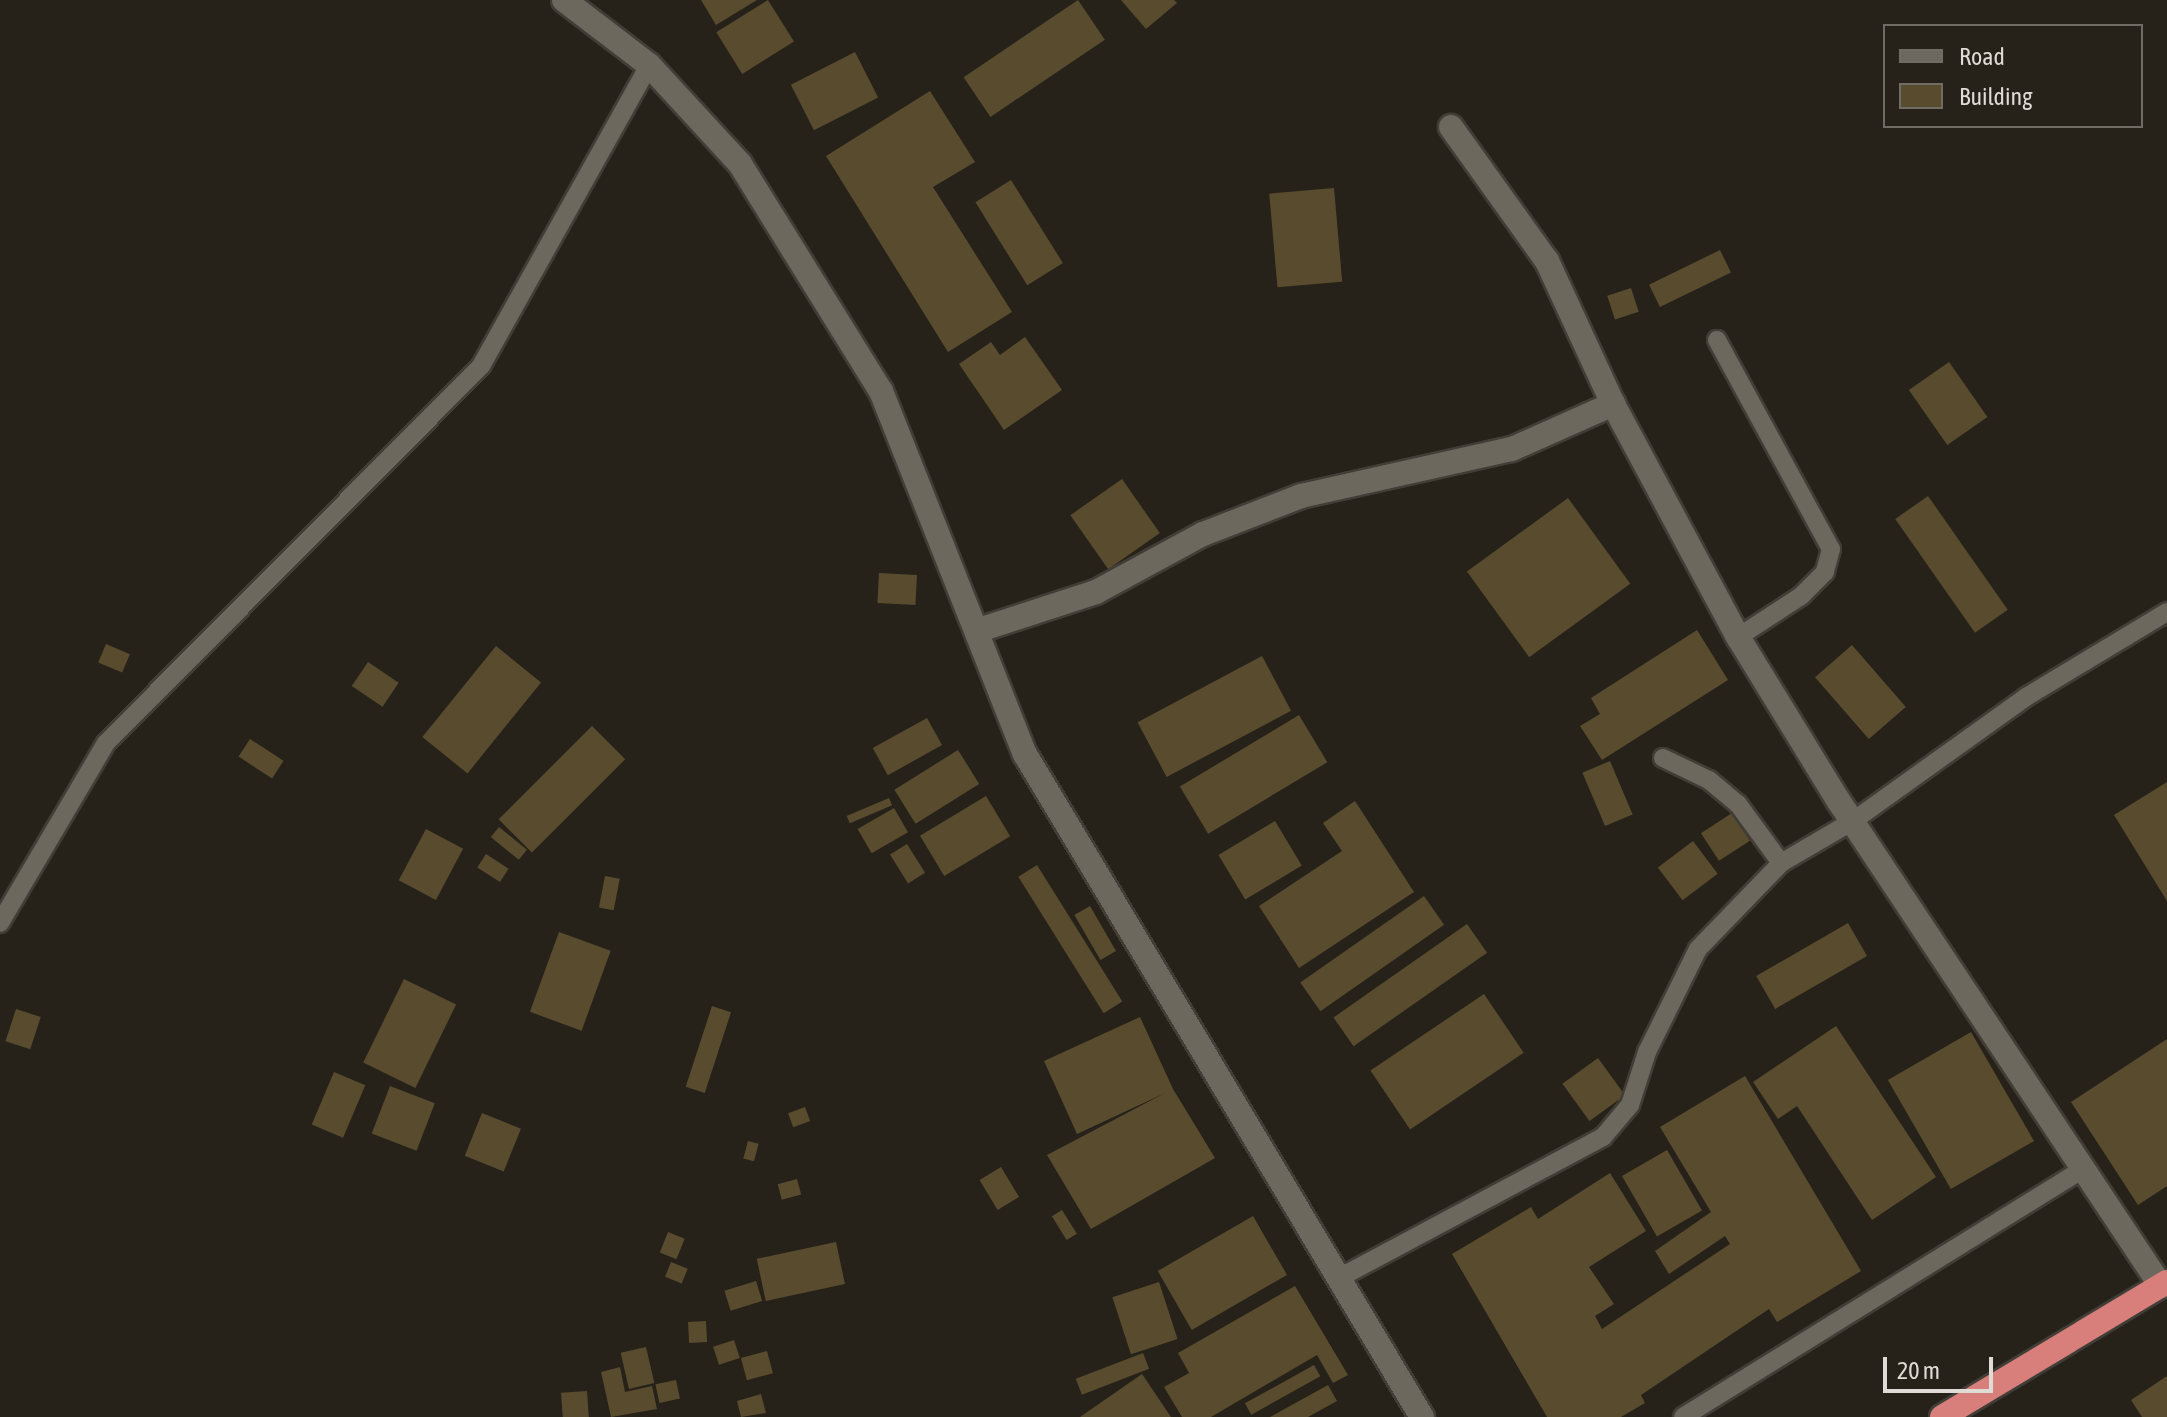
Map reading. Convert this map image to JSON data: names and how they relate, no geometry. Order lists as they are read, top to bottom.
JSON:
{
  "legend": ["Road", "Building"],
  "scale_bar": "20 m"
}
